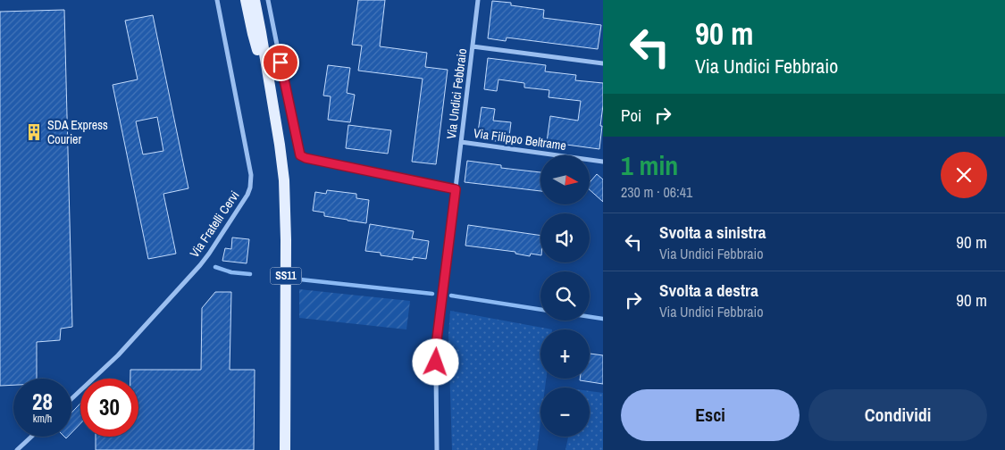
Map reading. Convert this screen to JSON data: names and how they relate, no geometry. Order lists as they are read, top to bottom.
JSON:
{
  "streets": {
    "main road": ["SS11"],
    "street": ["Via Undici Febbraio", "Via Filippo Beltrame", "Via Fratelli Cervi"]
  },
  "crossings": [
    ["Via Undici Febbraio", "Via Filippo Beltrame"]
  ],
  "places": {
    "building": ["SDA Express Courier"]
  },
  "north": "right",
  "page": {
    "turn": ["90 m", "Via Undici Febbraio"],
    "then": "Poi",
    "heading": ["1 min", "230 m · 06:41"],
    "map_buttons": ["+", "−"],
    "list": [
      {
        "name": "Svolta a sinistra",
        "note": "Via Undici Febbraio",
        "value": "90 m"
      },
      {
        "name": "Svolta a destra",
        "note": "Via Undici Febbraio",
        "value": "90 m"
      }
    ],
    "speed": "28 km/h",
    "limit": "30",
    "buttons": ["Esci", "Condividi"]
  }
}
